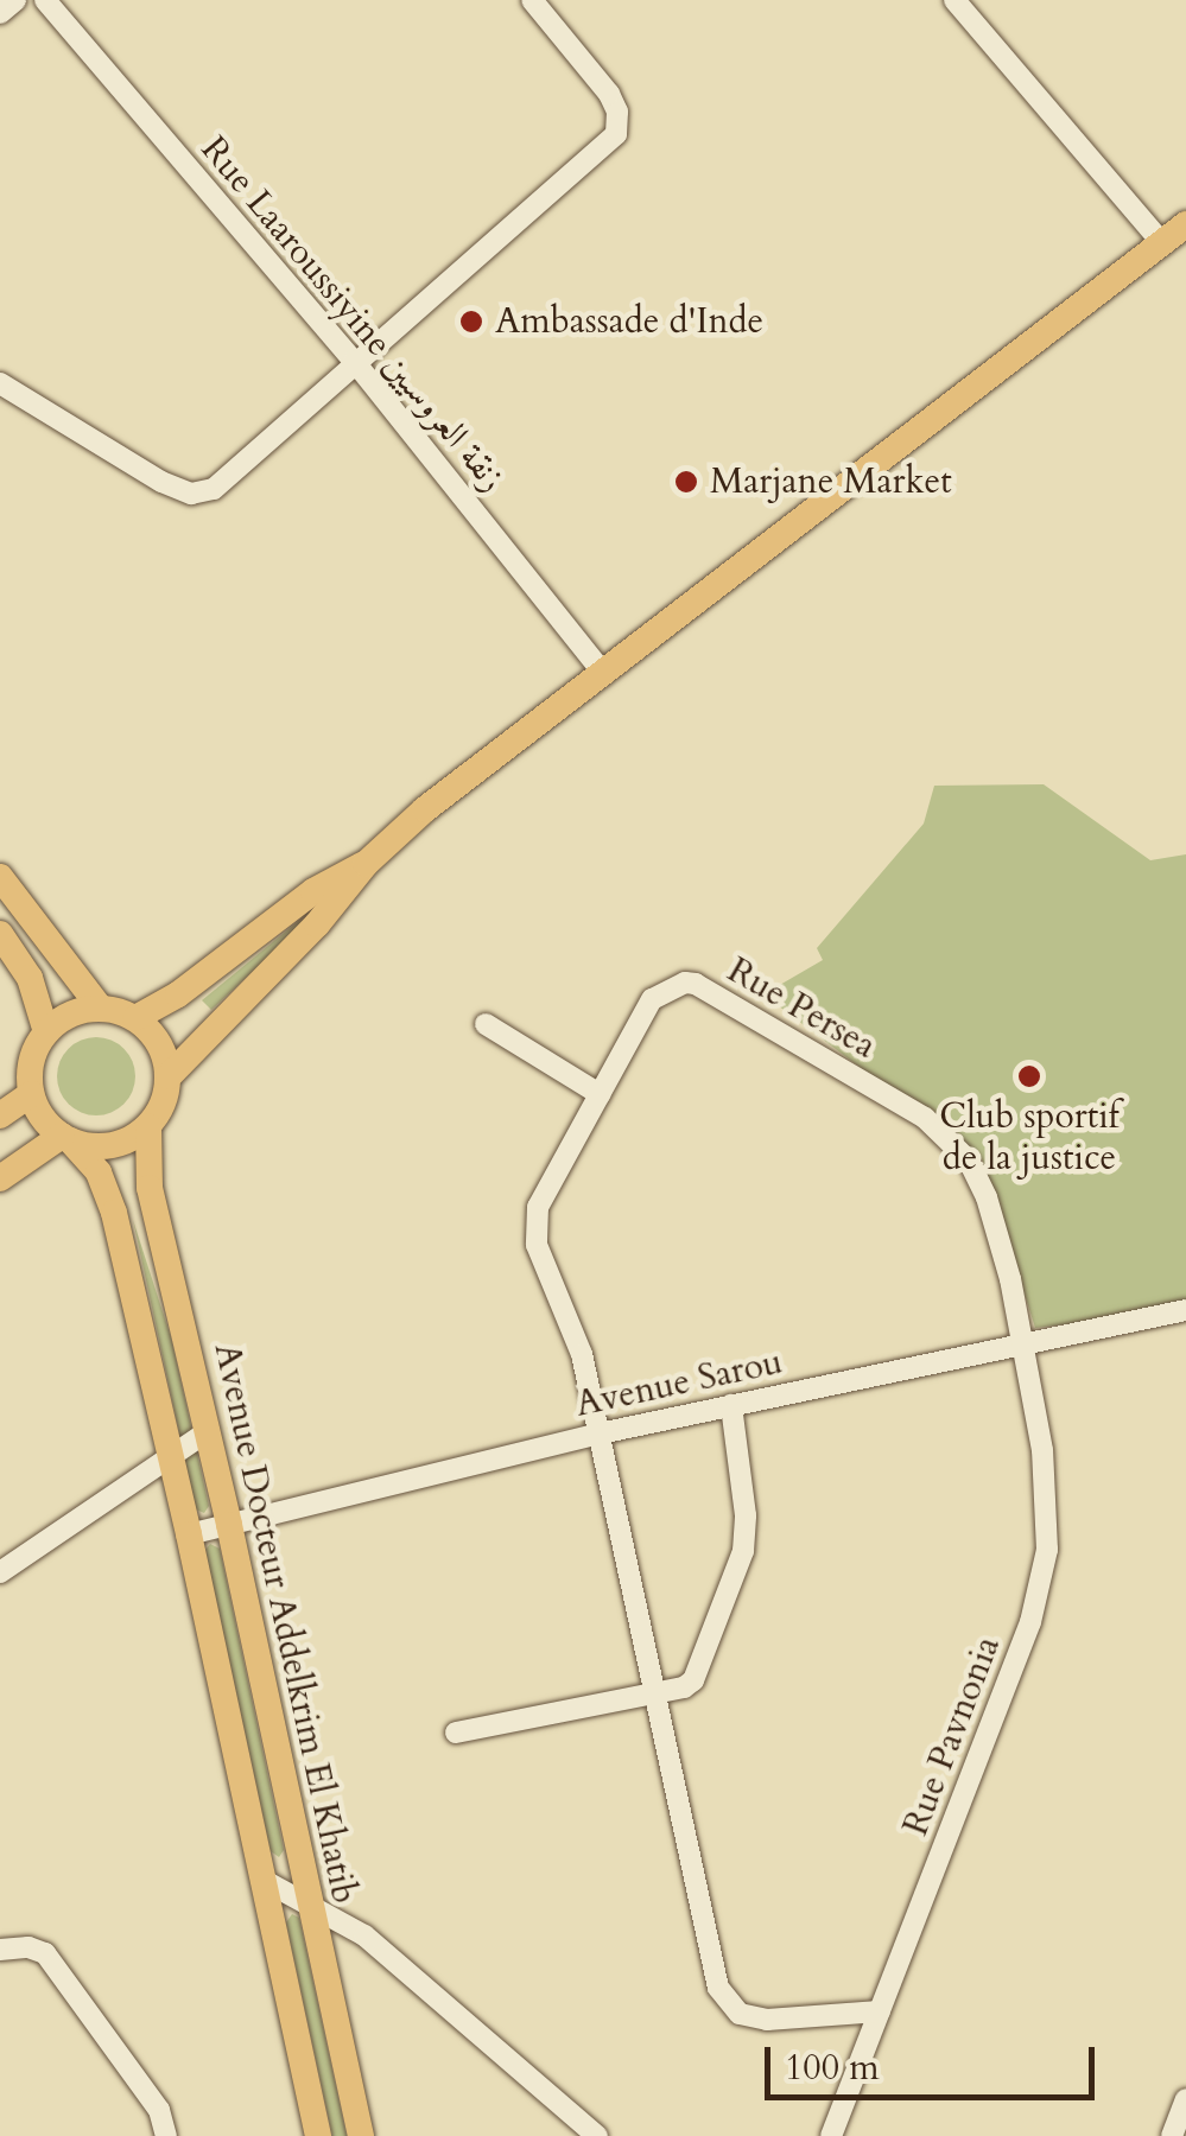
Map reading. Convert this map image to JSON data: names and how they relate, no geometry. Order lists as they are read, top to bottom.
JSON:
{
  "streets": {
    "main road": ["Avenue Docteur Addelkrim El Khatib"],
    "street": [
      "Rue Laaroussiyine زنقة العروسيين",
      "Rue Persea",
      "Avenue Sarou",
      "Rue Pavnonia"
    ]
  },
  "crossings": [
    ["Rue Persea", "Avenue Sarou"],
    ["Rue Persea", "Rue Pavnonia"],
    ["Avenue Sarou", "Avenue Docteur Addelkrim El Khatib"],
    ["Avenue Sarou", "Rue Pavnonia"]
  ],
  "places": ["Ambassade d'Inde", "Marjane Market", "Club sportif de la justice"],
  "scale_bar": "100 m"
}
